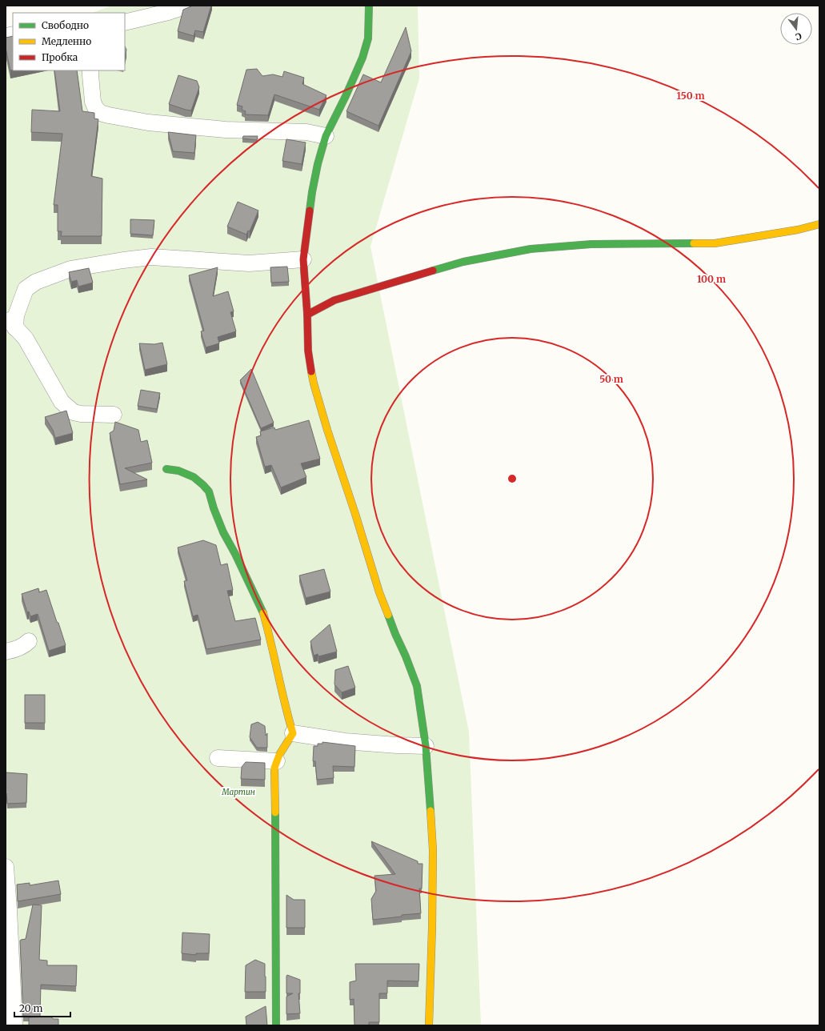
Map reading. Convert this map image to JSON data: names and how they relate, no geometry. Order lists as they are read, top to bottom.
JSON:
{
  "parks": ["Мартин"],
  "legend": ["Свободно", "Медленно", "Пробка"],
  "scale_bar": "20 m",
  "north": "bottom",
  "rings": ["150 m", "100 m", "50 m"]
}
